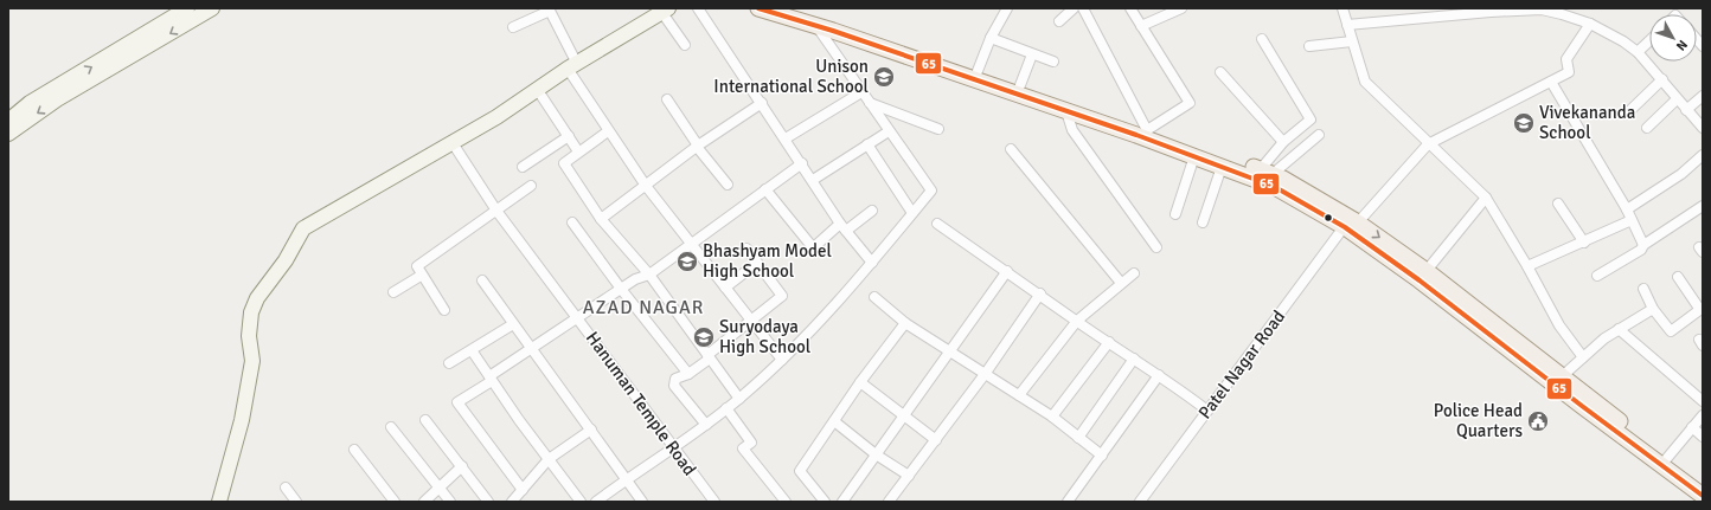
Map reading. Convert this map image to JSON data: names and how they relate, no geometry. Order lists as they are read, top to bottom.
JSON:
{
  "streets": {
    "street": ["Patel Nagar Road", "Hanuman Temple Road"]
  },
  "districts": ["AZAD NAGAR"],
  "places": {
    "school or university": [
      "Unison International School",
      "Vivekananda School",
      "Bhashyam Model High School",
      "Suryodaya High School"
    ],
    "public building": ["Police Head Quarters"]
  },
  "lines": ["transit line 65"],
  "north": "bottom right"
}
